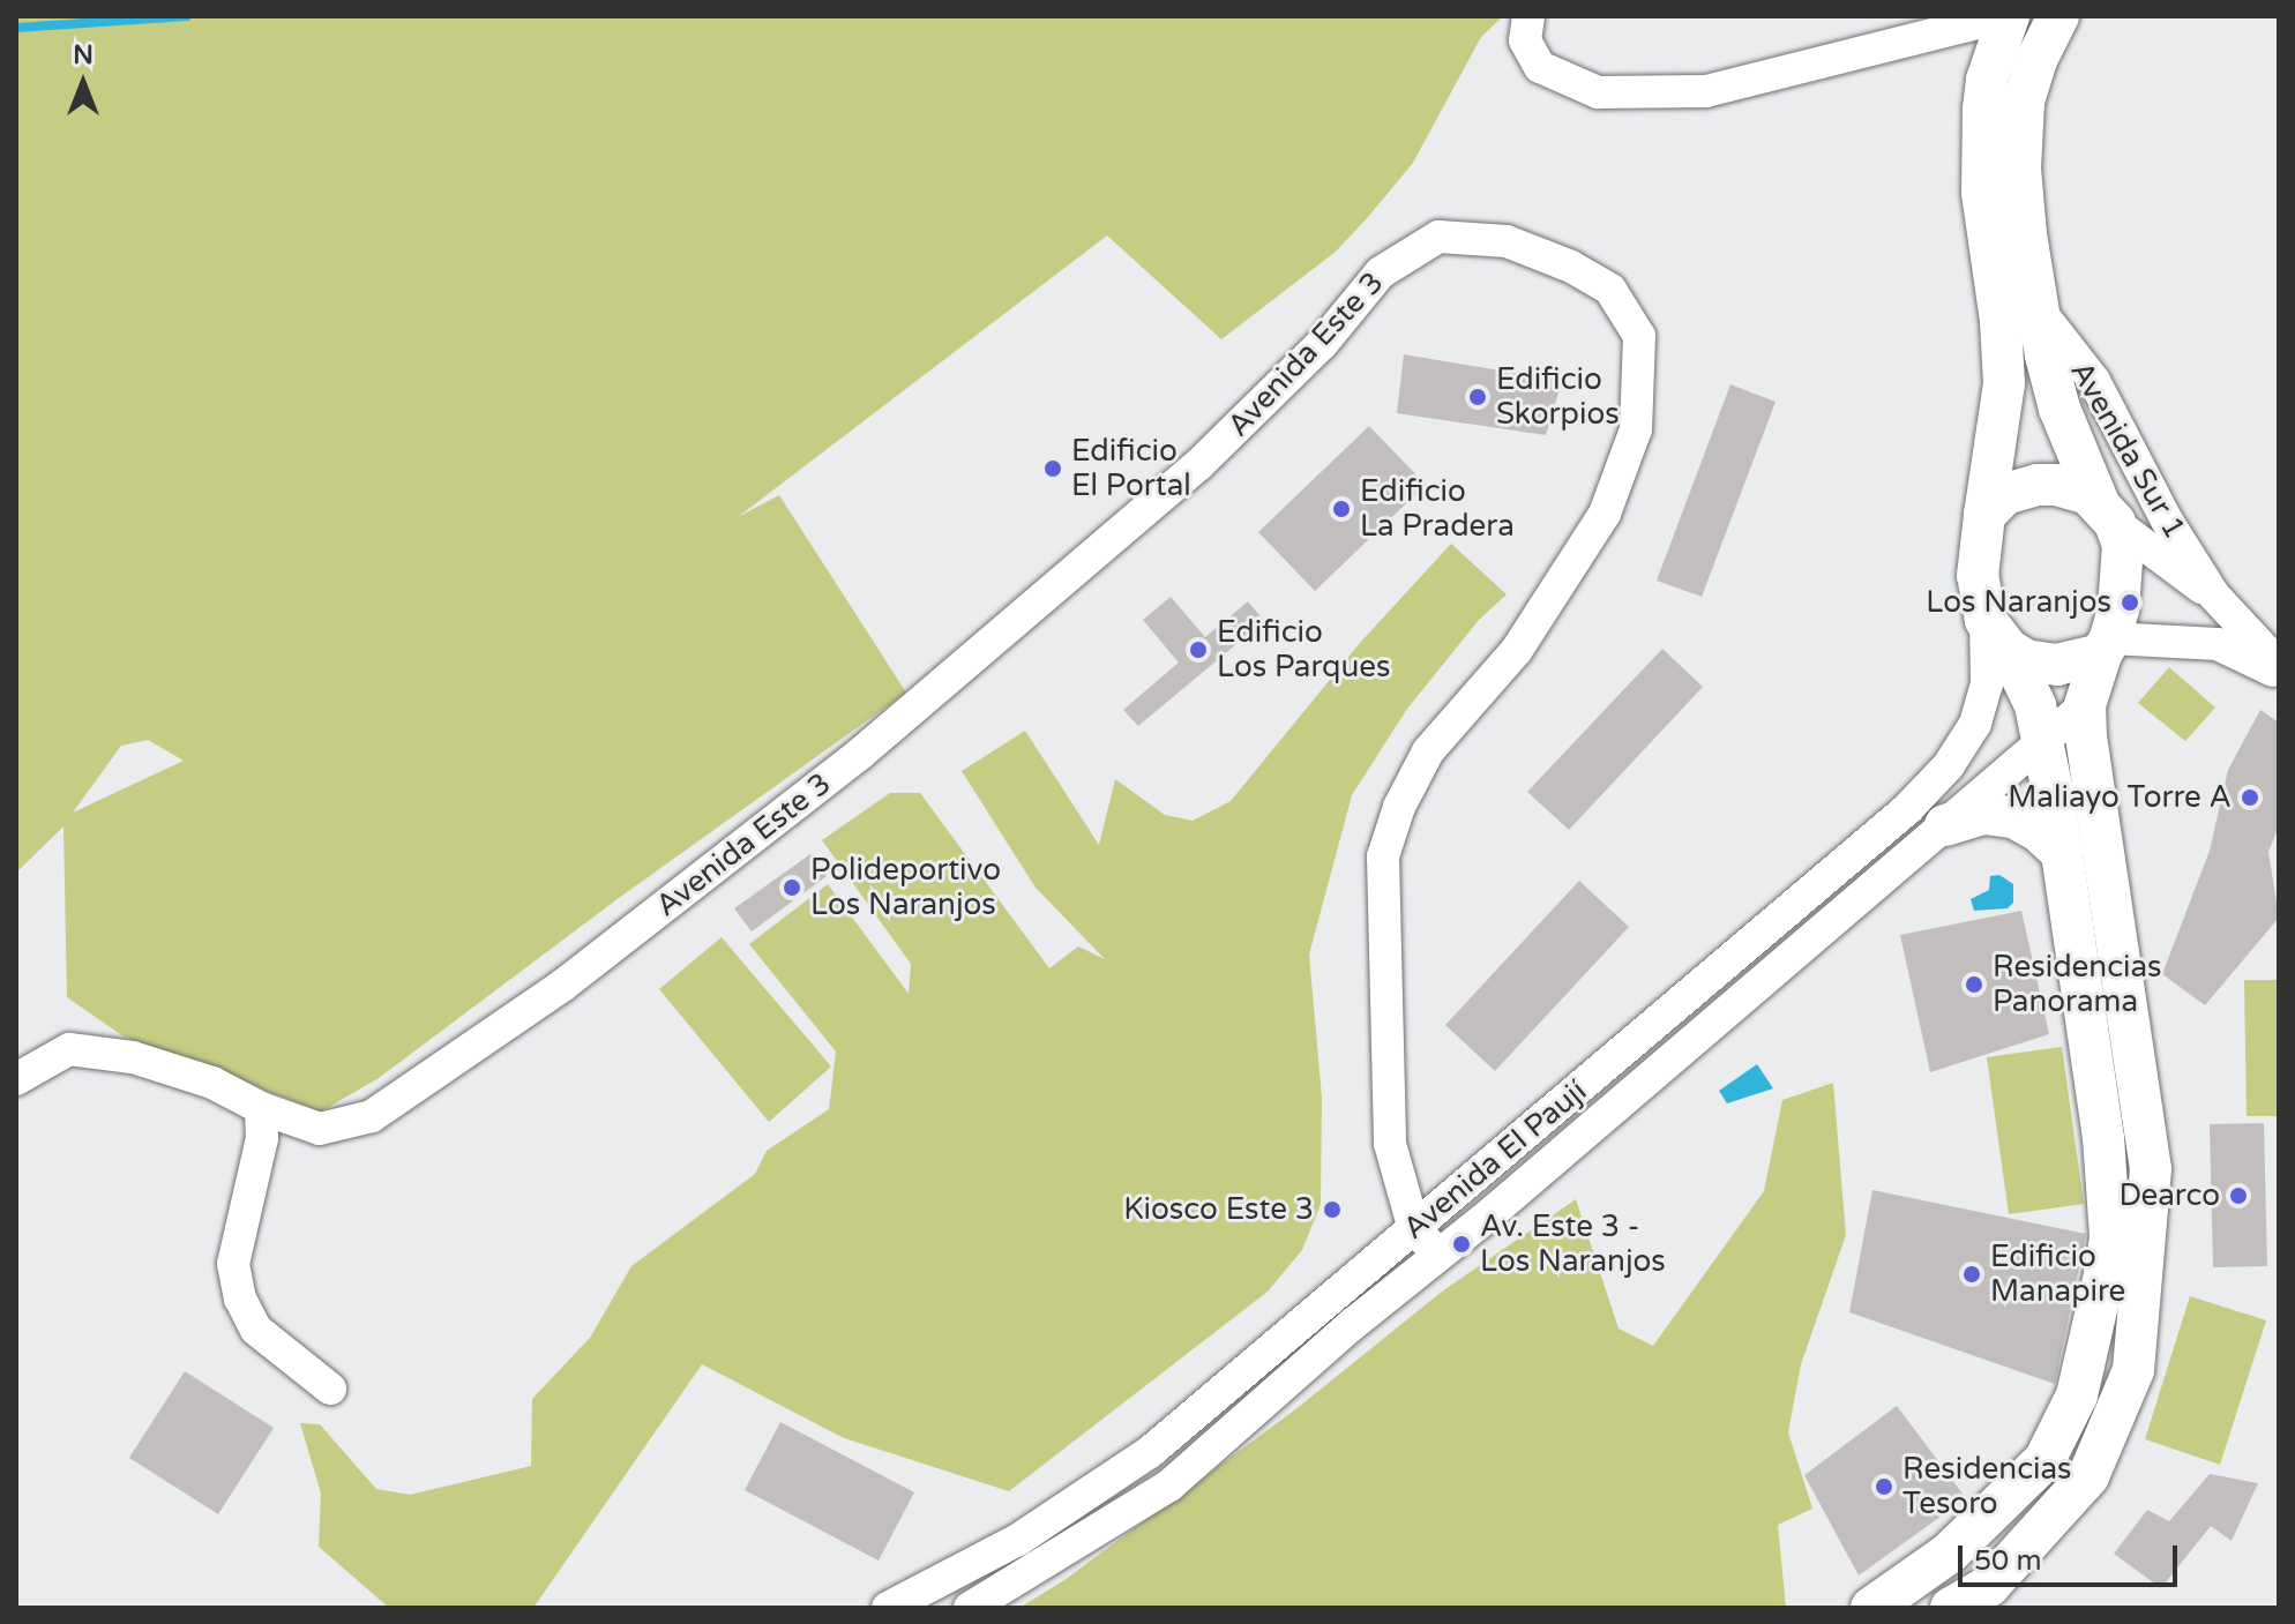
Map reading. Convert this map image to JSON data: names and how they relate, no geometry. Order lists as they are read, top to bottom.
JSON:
{
  "streets": {
    "street": ["Avenida Este 3", "Avenida Sur 1", "Avenida El Paují"]
  },
  "crossings": [
    ["Avenida Este 3", "Avenida El Paují"],
    ["Avenida Sur 1", "Avenida El Paují"]
  ],
  "places": [
    "Edificio Skorpios",
    "Edificio El Portal",
    "Edificio La Pradera",
    "Los Naranjos",
    "Edificio Los Parques",
    "Maliayo Torre A",
    "Polideportivo Los Naranjos",
    "Residencias Panorama",
    "Dearco",
    "Kiosco Este 3",
    "Av. Este 3 - Los Naranjos",
    "Edificio Manapire",
    "Residencias Tesoro"
  ],
  "scale_bar": "50 m",
  "north": "top"
}
